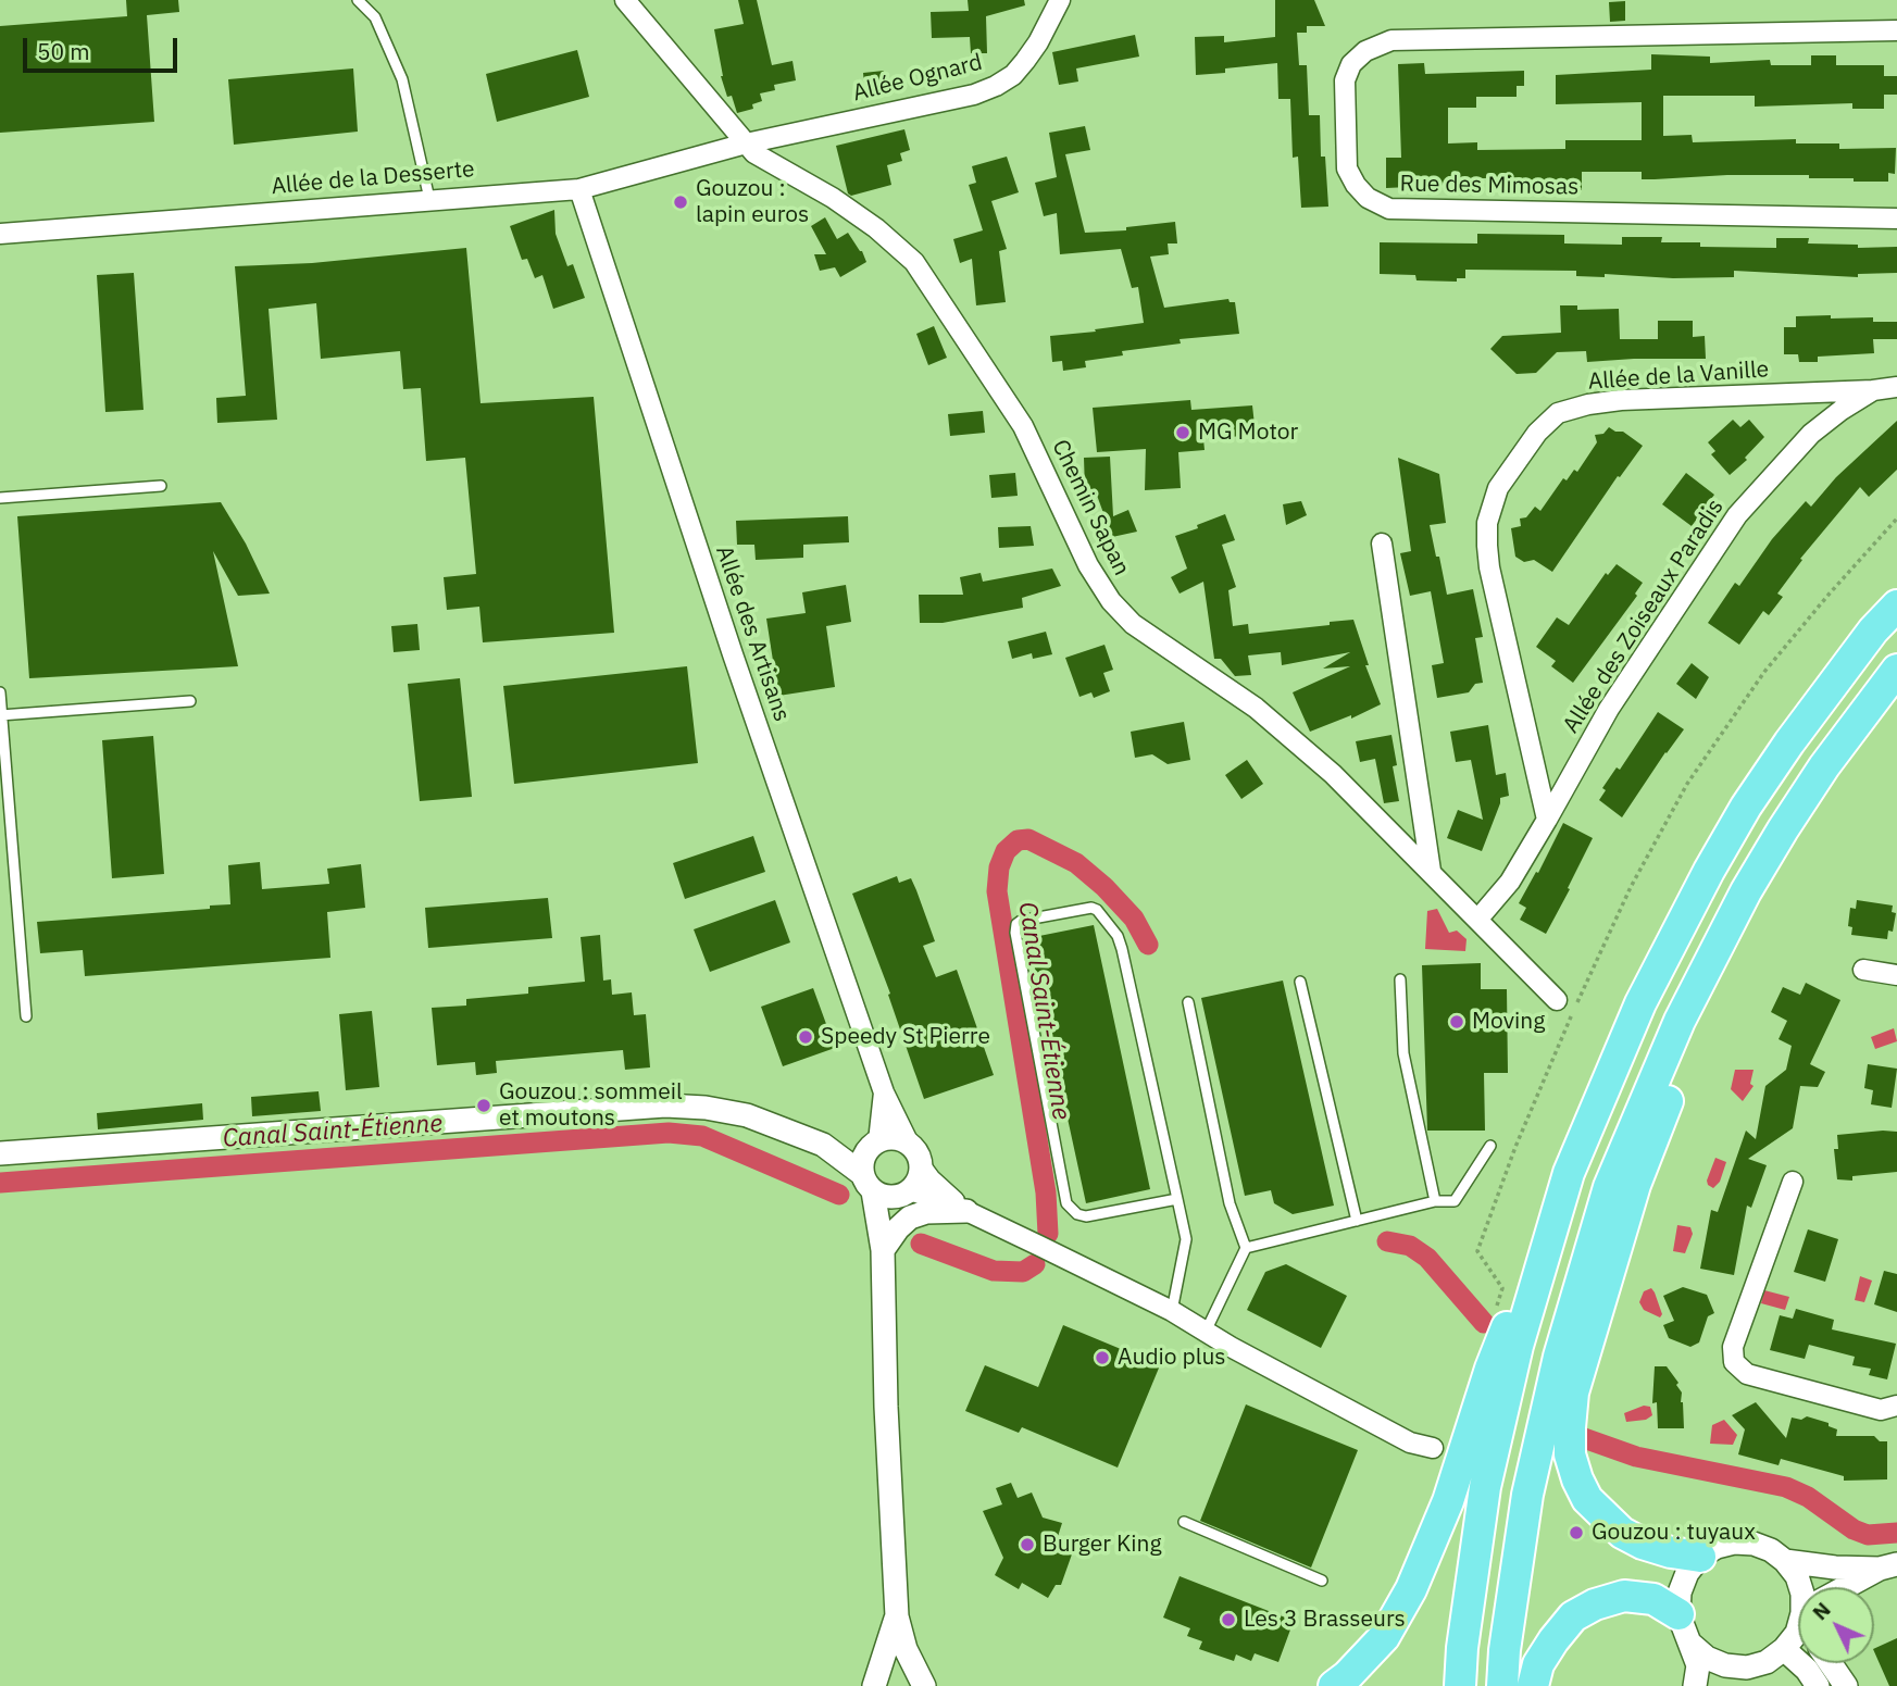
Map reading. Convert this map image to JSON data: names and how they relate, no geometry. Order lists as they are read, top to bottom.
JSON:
{
  "streets": {
    "street": [
      "Allée Ognard",
      "Allée de la Desserte",
      "Rue des Mimosas",
      "Allée de la Vanille",
      "Chemin Sapan",
      "Allée des Zoiseaux Paradis",
      "Allée des Artisans"
    ]
  },
  "crossings": [
    ["Allée Ognard", "Allée de la Desserte"],
    ["Allée Ognard", "Chemin Sapan"],
    ["Allée de la Desserte", "Chemin Sapan"],
    ["Allée de la Desserte", "Allée des Artisans"],
    ["Allée de la Vanille", "Allée des Zoiseaux Paradis"],
    ["Chemin Sapan", "Allée des Zoiseaux Paradis"]
  ],
  "water": ["Canal Saint-Étienne"],
  "places": [
    "Gouzou : lapin euros",
    "MG Motor",
    "Moving",
    "Speedy St Pierre",
    "Gouzou : sommeil et moutons",
    "Audio plus",
    "Gouzou : tuyaux",
    "Burger King",
    "Les 3 Brasseurs"
  ],
  "scale_bar": "50 m",
  "north": "top left"
}
